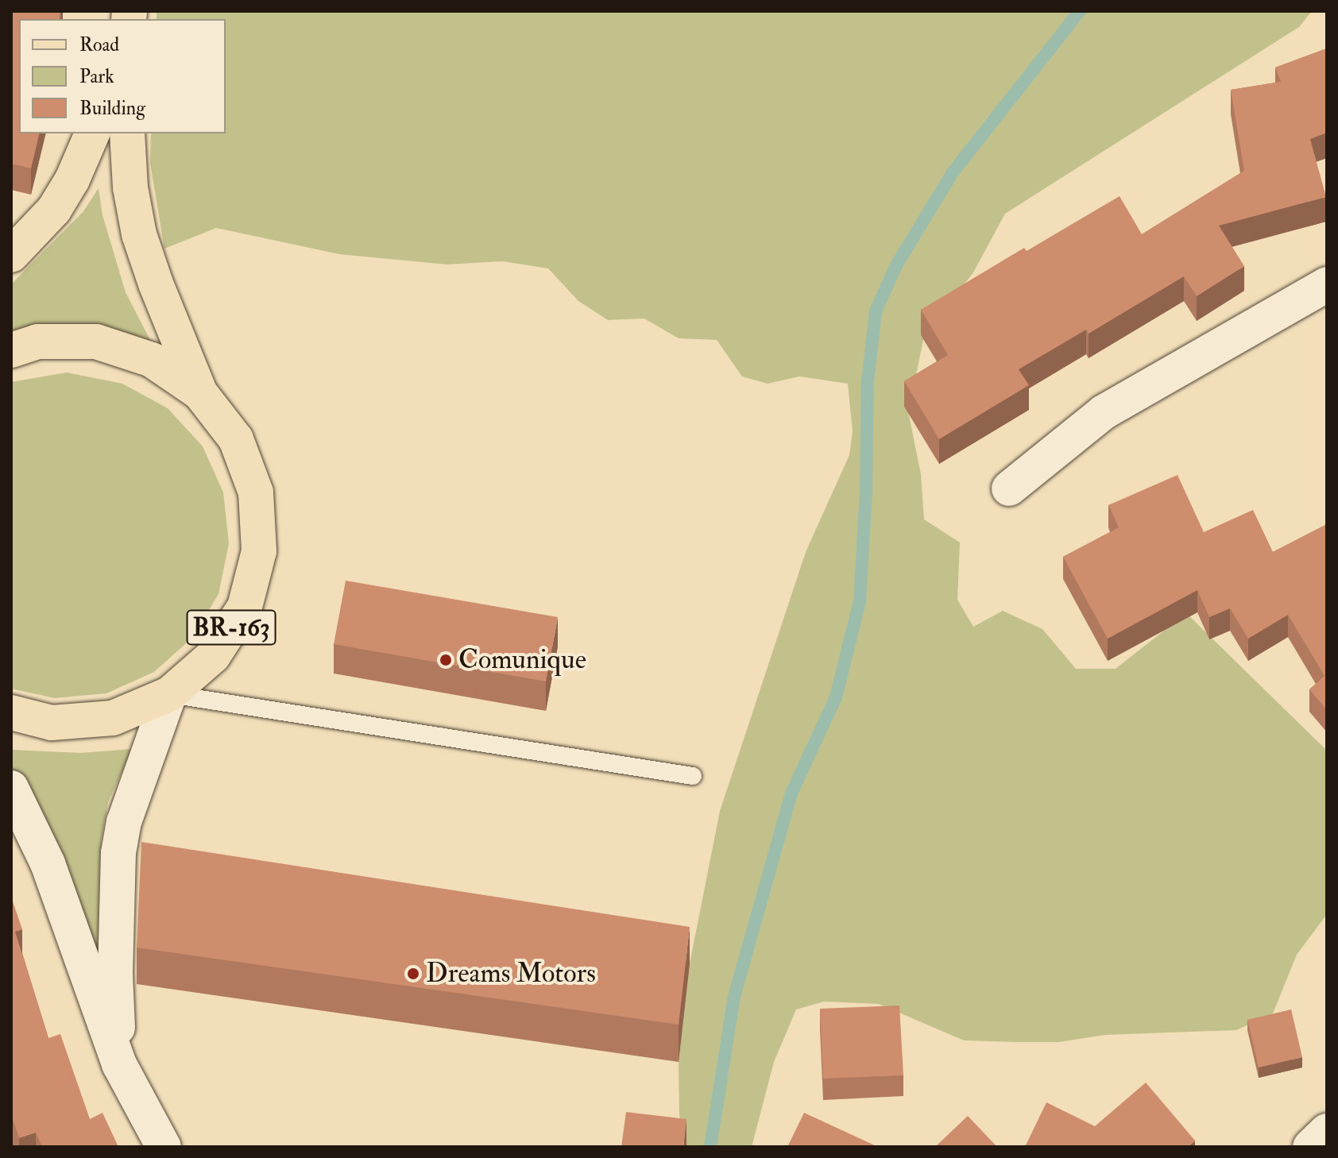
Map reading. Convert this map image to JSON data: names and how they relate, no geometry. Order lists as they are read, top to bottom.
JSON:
{
  "streets": {
    "main road": ["BR-163"]
  },
  "places": ["Comunique", "Dreams Motors"],
  "legend": ["Road", "Park", "Building"]
}
